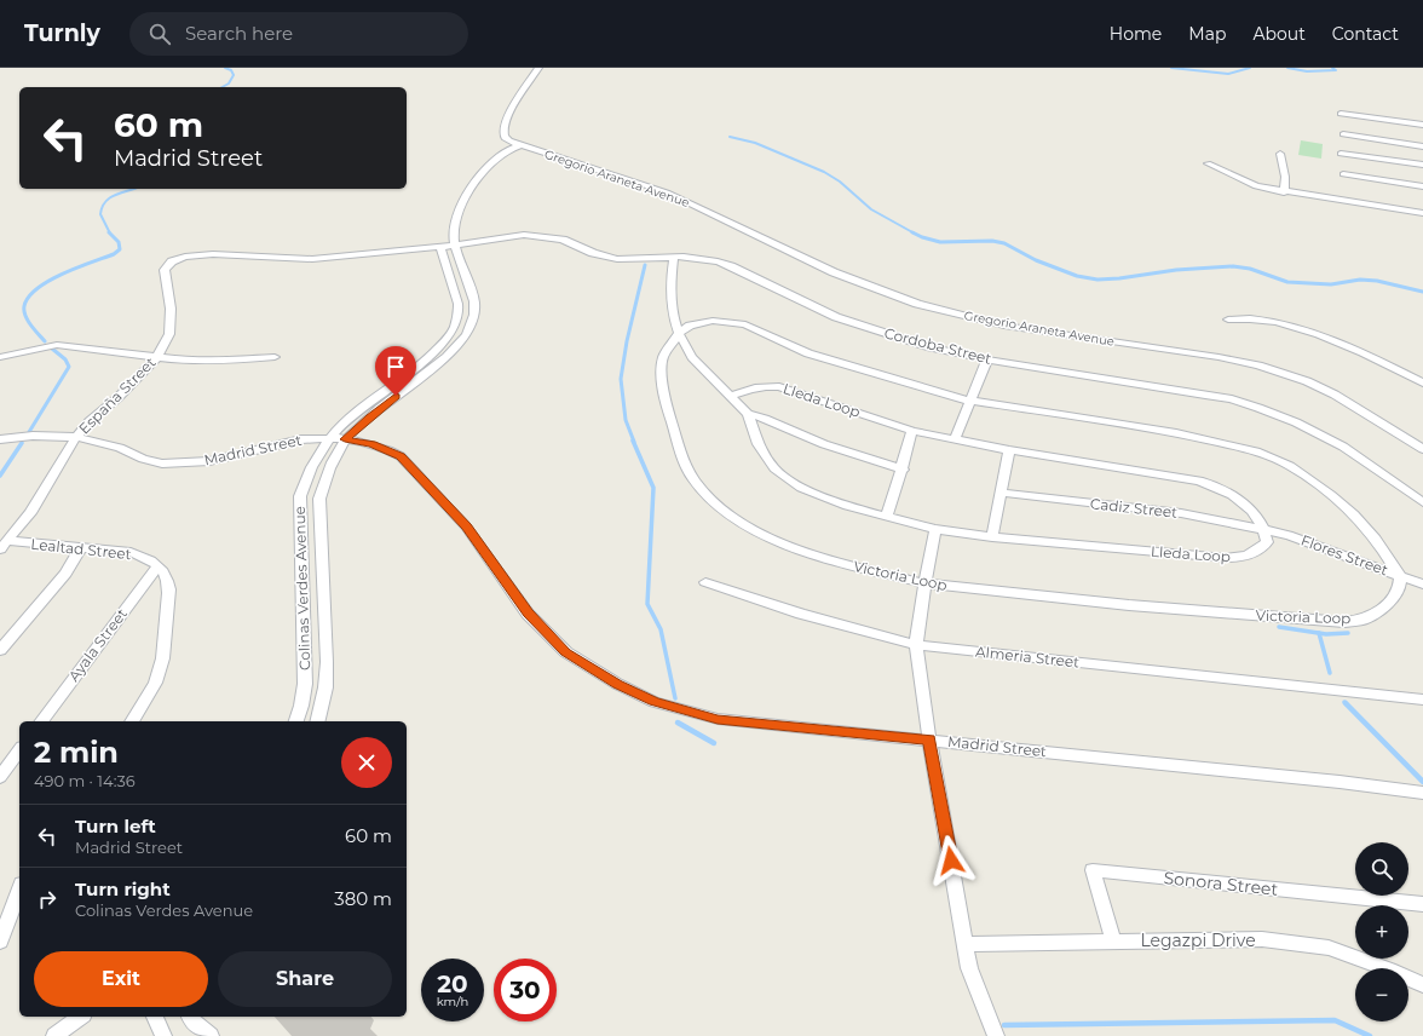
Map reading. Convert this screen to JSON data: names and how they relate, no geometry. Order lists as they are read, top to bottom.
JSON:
{
  "streets": {
    "street": [
      "Gregorio Araneta Avenue",
      "Cordoba Street",
      "España Street",
      "Lleda Loop",
      "Madrid Street",
      "Cadiz Street",
      "Lealtad Street",
      "Flores Street",
      "Victoria Loop",
      "Colinas Verdes Avenue",
      "Ayala Street",
      "Almeria Street",
      "Sonora Street",
      "Legazpi Drive"
    ]
  },
  "crossings": [
    ["Cordoba Street", "España Street"],
    ["Cordoba Street", "Lleda Loop"],
    ["Cordoba Street", "Colinas Verdes Avenue"],
    ["España Street", "Madrid Street"],
    ["España Street", "Lealtad Street"],
    ["España Street", "Colinas Verdes Avenue"],
    ["Lleda Loop", "Cadiz Street"],
    ["Lleda Loop", "Flores Street"],
    ["Lleda Loop", "Victoria Loop"],
    ["Madrid Street", "Colinas Verdes Avenue"],
    ["Cadiz Street", "Flores Street"],
    ["Lealtad Street", "Ayala Street"],
    ["Flores Street", "Victoria Loop"],
    ["Sonora Street", "Legazpi Drive"]
  ],
  "page": {
    "header": "Turnly",
    "search": "Search here",
    "nav": [
      "Home",
      "Map",
      "About",
      "Contact"
    ],
    "turn": ["60 m", "Madrid Street"],
    "heading": ["2 min", "490 m · 14:36"],
    "list": [
      {
        "name": "Turn left",
        "note": "Madrid Street",
        "value": "60 m"
      },
      {
        "name": "Turn right",
        "note": "Colinas Verdes Avenue",
        "value": "380 m"
      }
    ],
    "map_buttons": ["+", "−"],
    "buttons": ["Exit", "Share"],
    "speed": "20 km/h",
    "limit": "30"
  }
}
